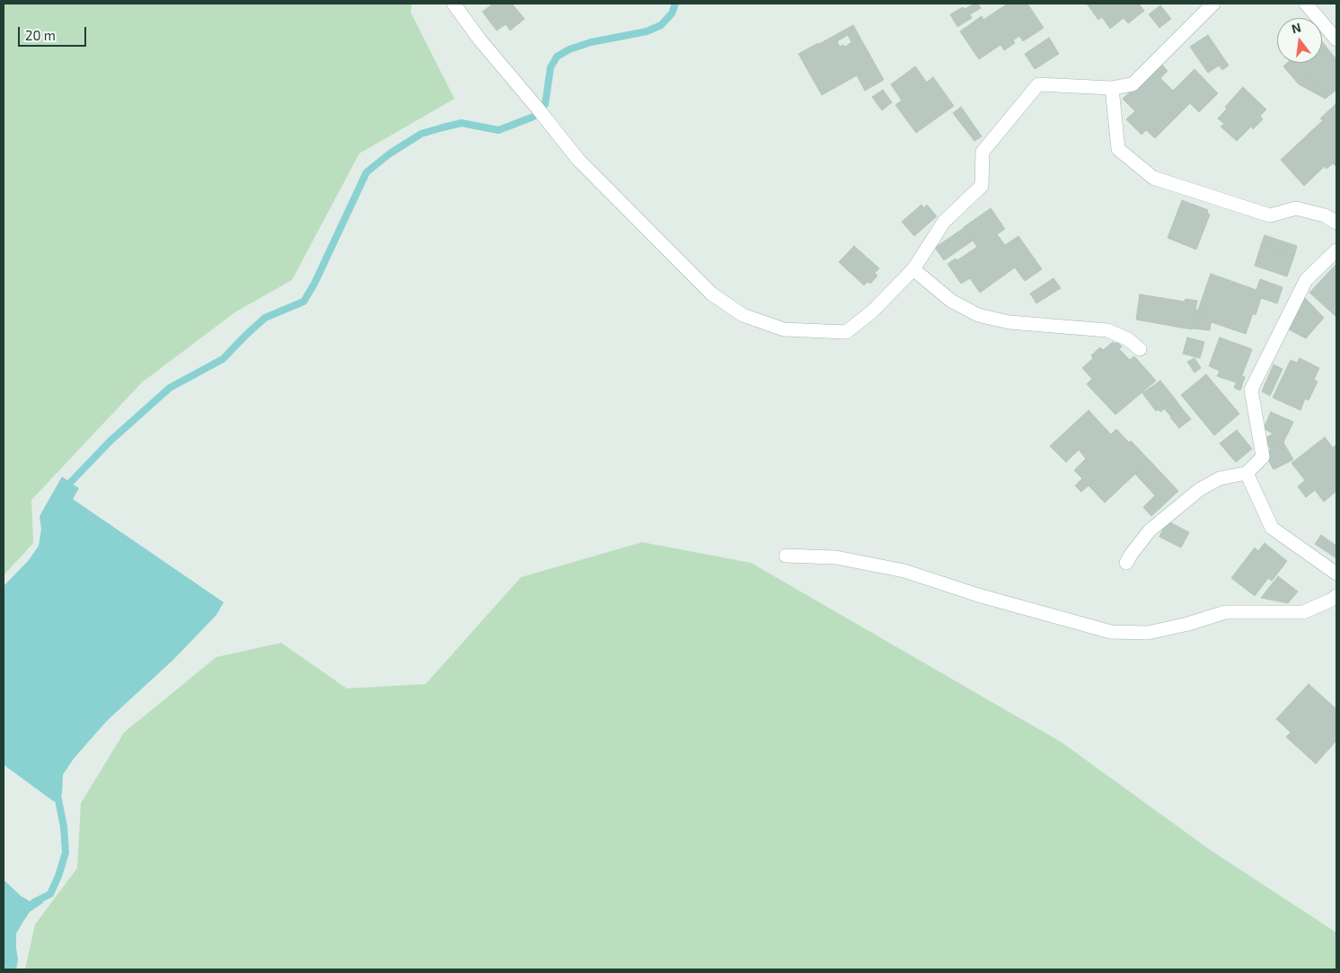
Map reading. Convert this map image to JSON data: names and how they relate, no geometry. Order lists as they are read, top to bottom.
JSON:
{
  "scale_bar": "20 m",
  "north": "top"
}
